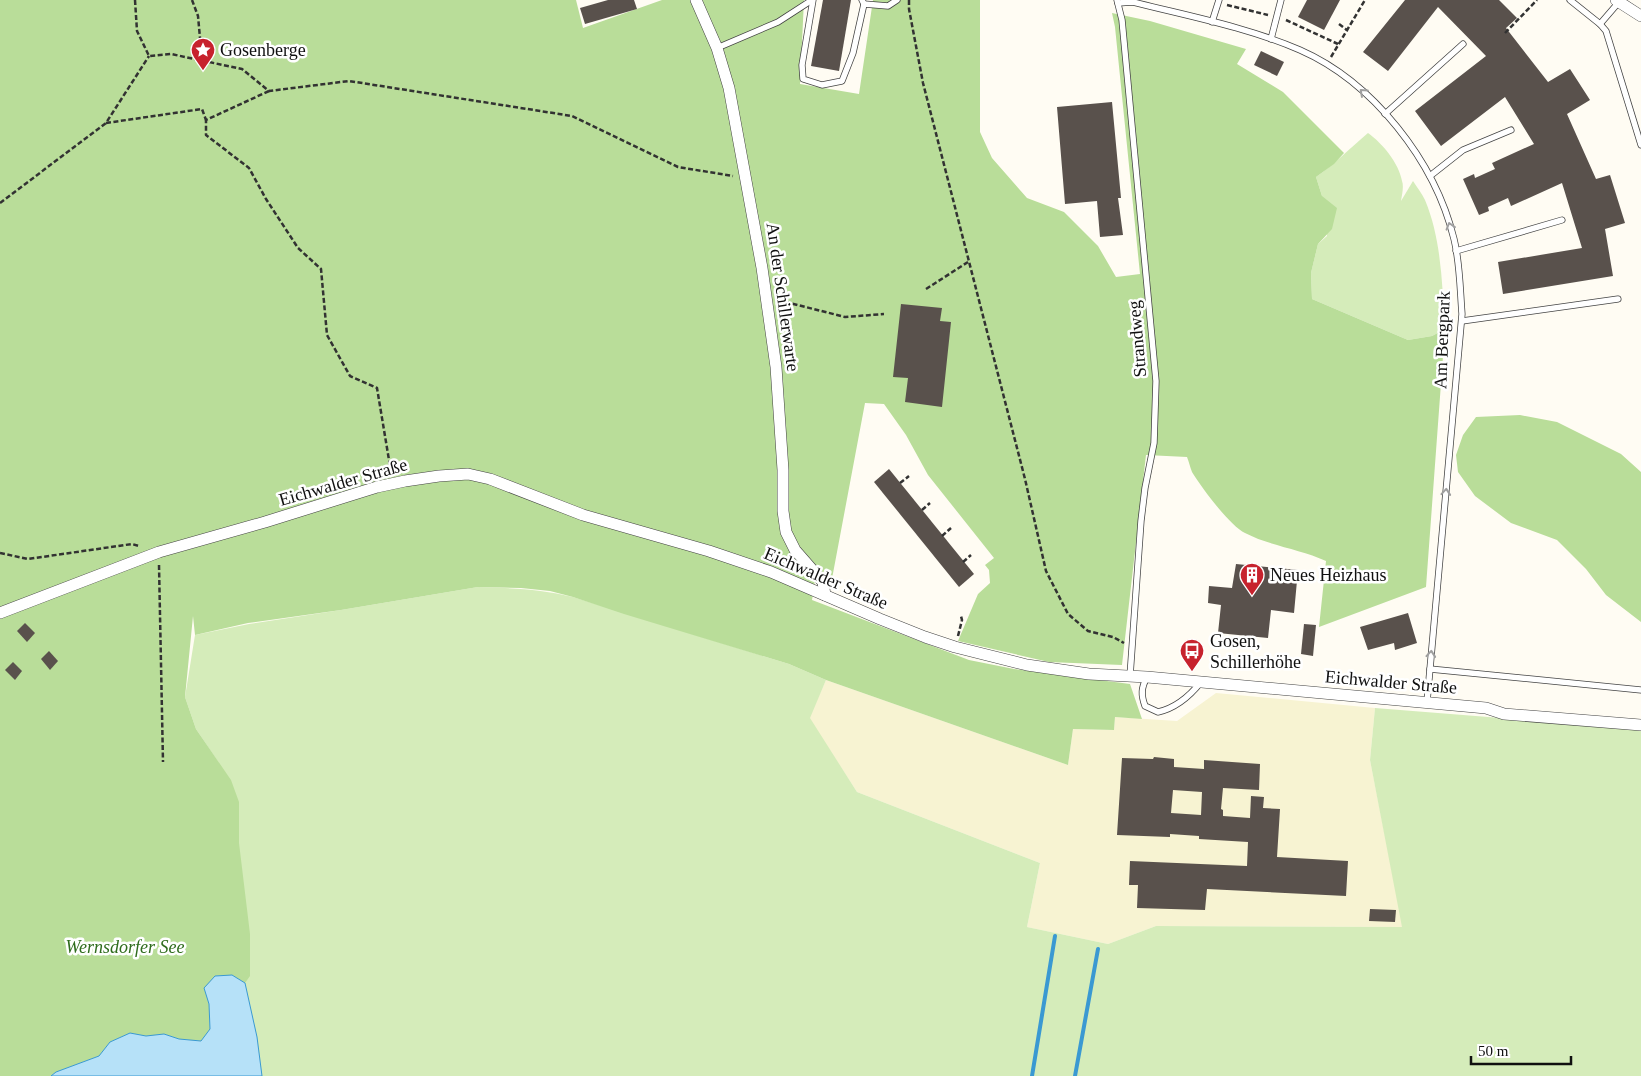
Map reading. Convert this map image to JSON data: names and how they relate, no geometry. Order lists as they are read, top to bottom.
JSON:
{
  "streets": {
    "street": ["An der Schillerwarte", "Eichwalder Straße"],
    "lane": ["Strandweg", "Am Bergpark"]
  },
  "crossings": [
    ["An der Schillerwarte", "Eichwalder Straße"],
    ["Strandweg", "Am Bergpark"],
    ["Strandweg", "Eichwalder Straße"],
    ["Am Bergpark", "Eichwalder Straße"]
  ],
  "one_way": ["Am Bergpark"],
  "parks": ["Wernsdorfer See"],
  "places": {
    "place": ["Gosenberge"],
    "building": ["Neues Heizhaus"],
    "bus stop": ["Gosen, Schillerhöhe"]
  },
  "scale_bar": "50 m"
}
